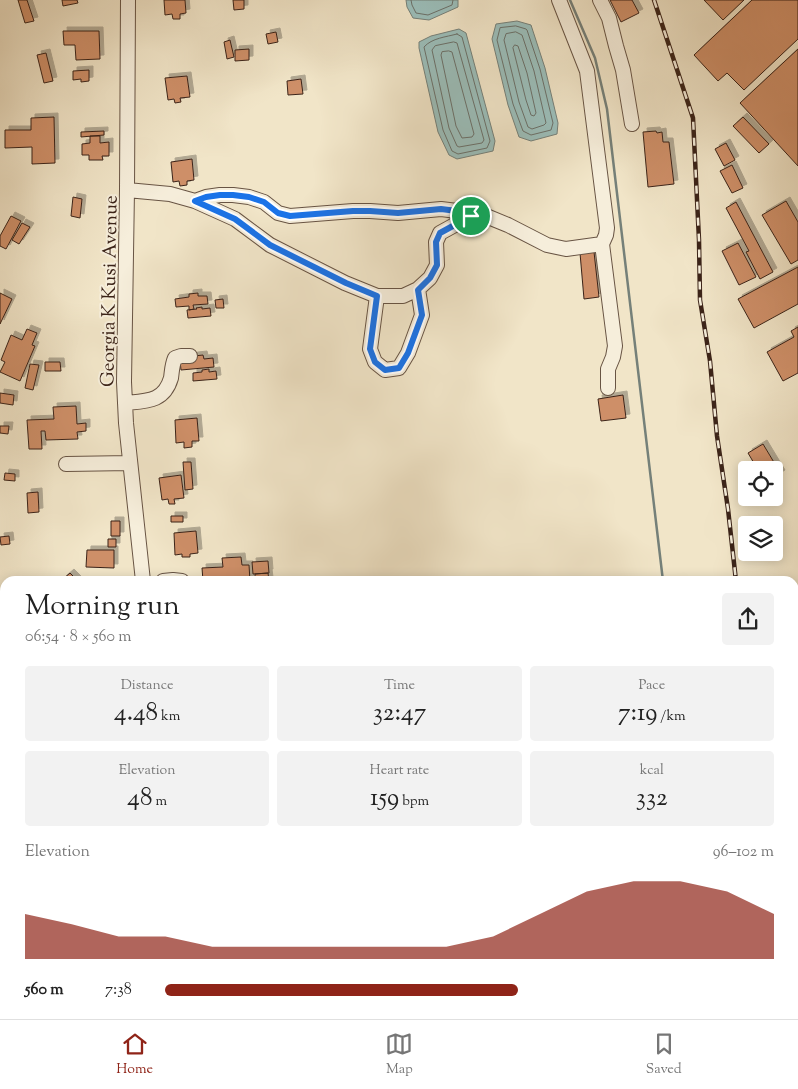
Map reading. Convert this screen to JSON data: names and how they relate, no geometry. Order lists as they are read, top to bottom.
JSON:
{
  "streets": {
    "street": ["Georgia K Kusi Avenue"]
  },
  "page": {
    "heading": ["Morning run", "06:54 · 8 × 560 m"],
    "stats": [
      ["Distance", "4.48 km"],
      ["Time", "32:47"],
      ["Pace", "7:19 /km"],
      ["Elevation", "48 m"],
      ["Heart rate", "159 bpm"],
      ["kcal", "332"]
    ],
    "chart": ["Elevation", "96–102 m"],
    "list": [
      {
        "name": "560 m",
        "note": "7:38"
      }
    ],
    "tabs": ["Home", "Map", "Saved"]
  }
}
